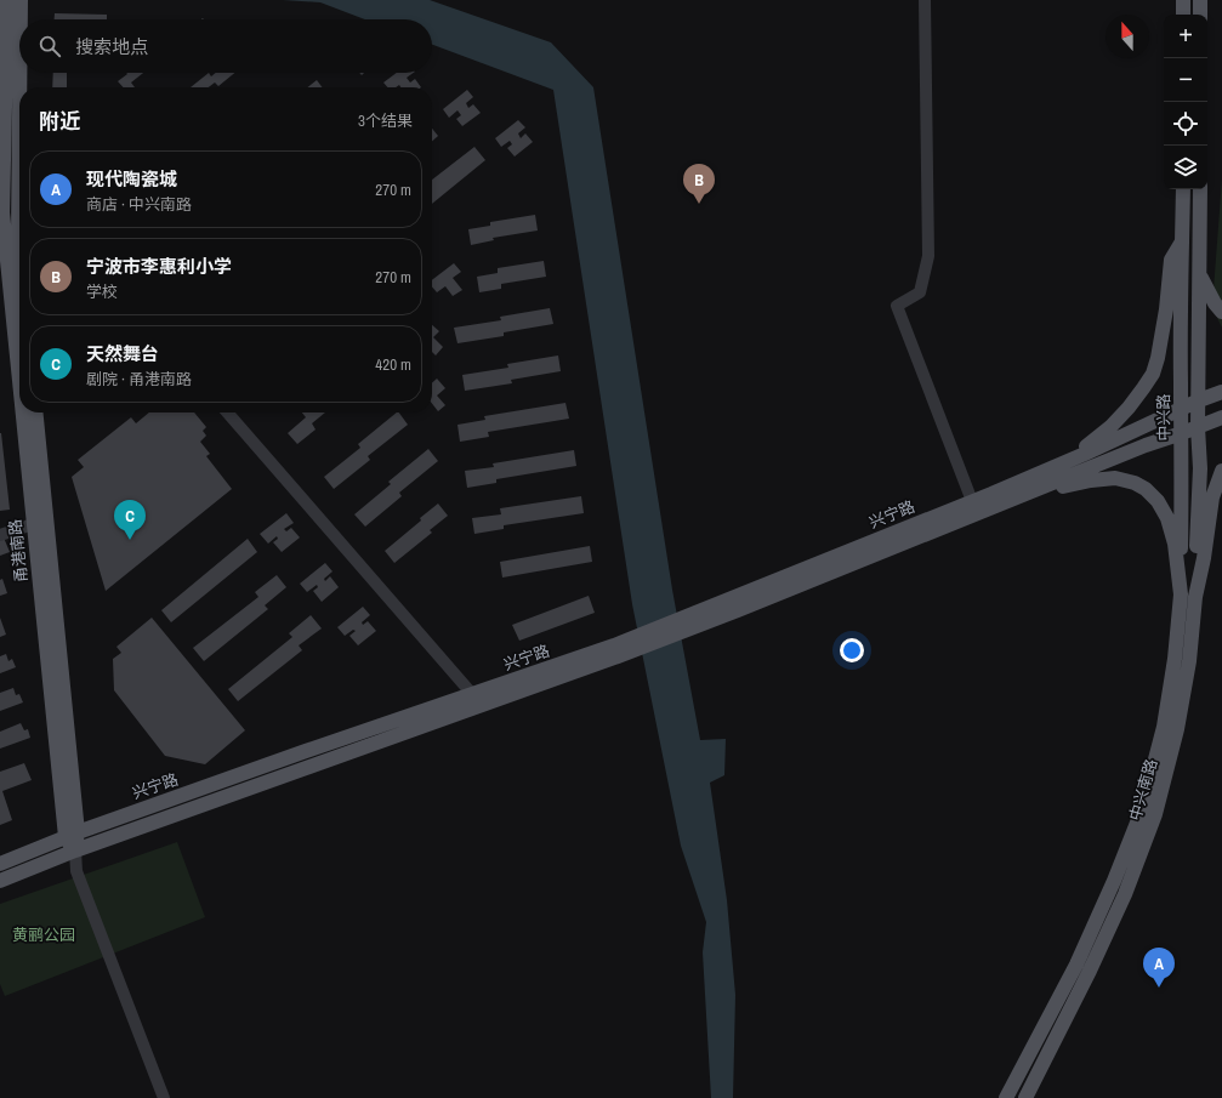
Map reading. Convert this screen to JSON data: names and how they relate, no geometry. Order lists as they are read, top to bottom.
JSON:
{
  "streets": {
    "main road": [
      "中兴路",
      "兴宁路",
      "甬港南路",
      "中兴南路"
    ]
  },
  "crossings": [
    ["中兴路", "兴宁路"],
    ["中兴路", "中兴南路"],
    ["兴宁路", "甬港南路"],
    ["兴宁路", "中兴南路"]
  ],
  "parks": ["黄鹂公园"],
  "north": "top",
  "page": {
    "map_buttons": ["+", "−"],
    "search": "搜索地点",
    "heading": ["附近", "3个结果"],
    "list": [
      {
        "mark": "A",
        "name": "现代陶瓷城",
        "note": "商店 · 中兴南路",
        "value": "270 m"
      },
      {
        "mark": "B",
        "name": "宁波市李惠利小学",
        "note": "学校",
        "value": "270 m"
      },
      {
        "mark": "C",
        "name": "天然舞台",
        "note": "剧院 · 甬港南路",
        "value": "420 m"
      }
    ],
    "pins": ["B", "C", "A"]
  }
}
